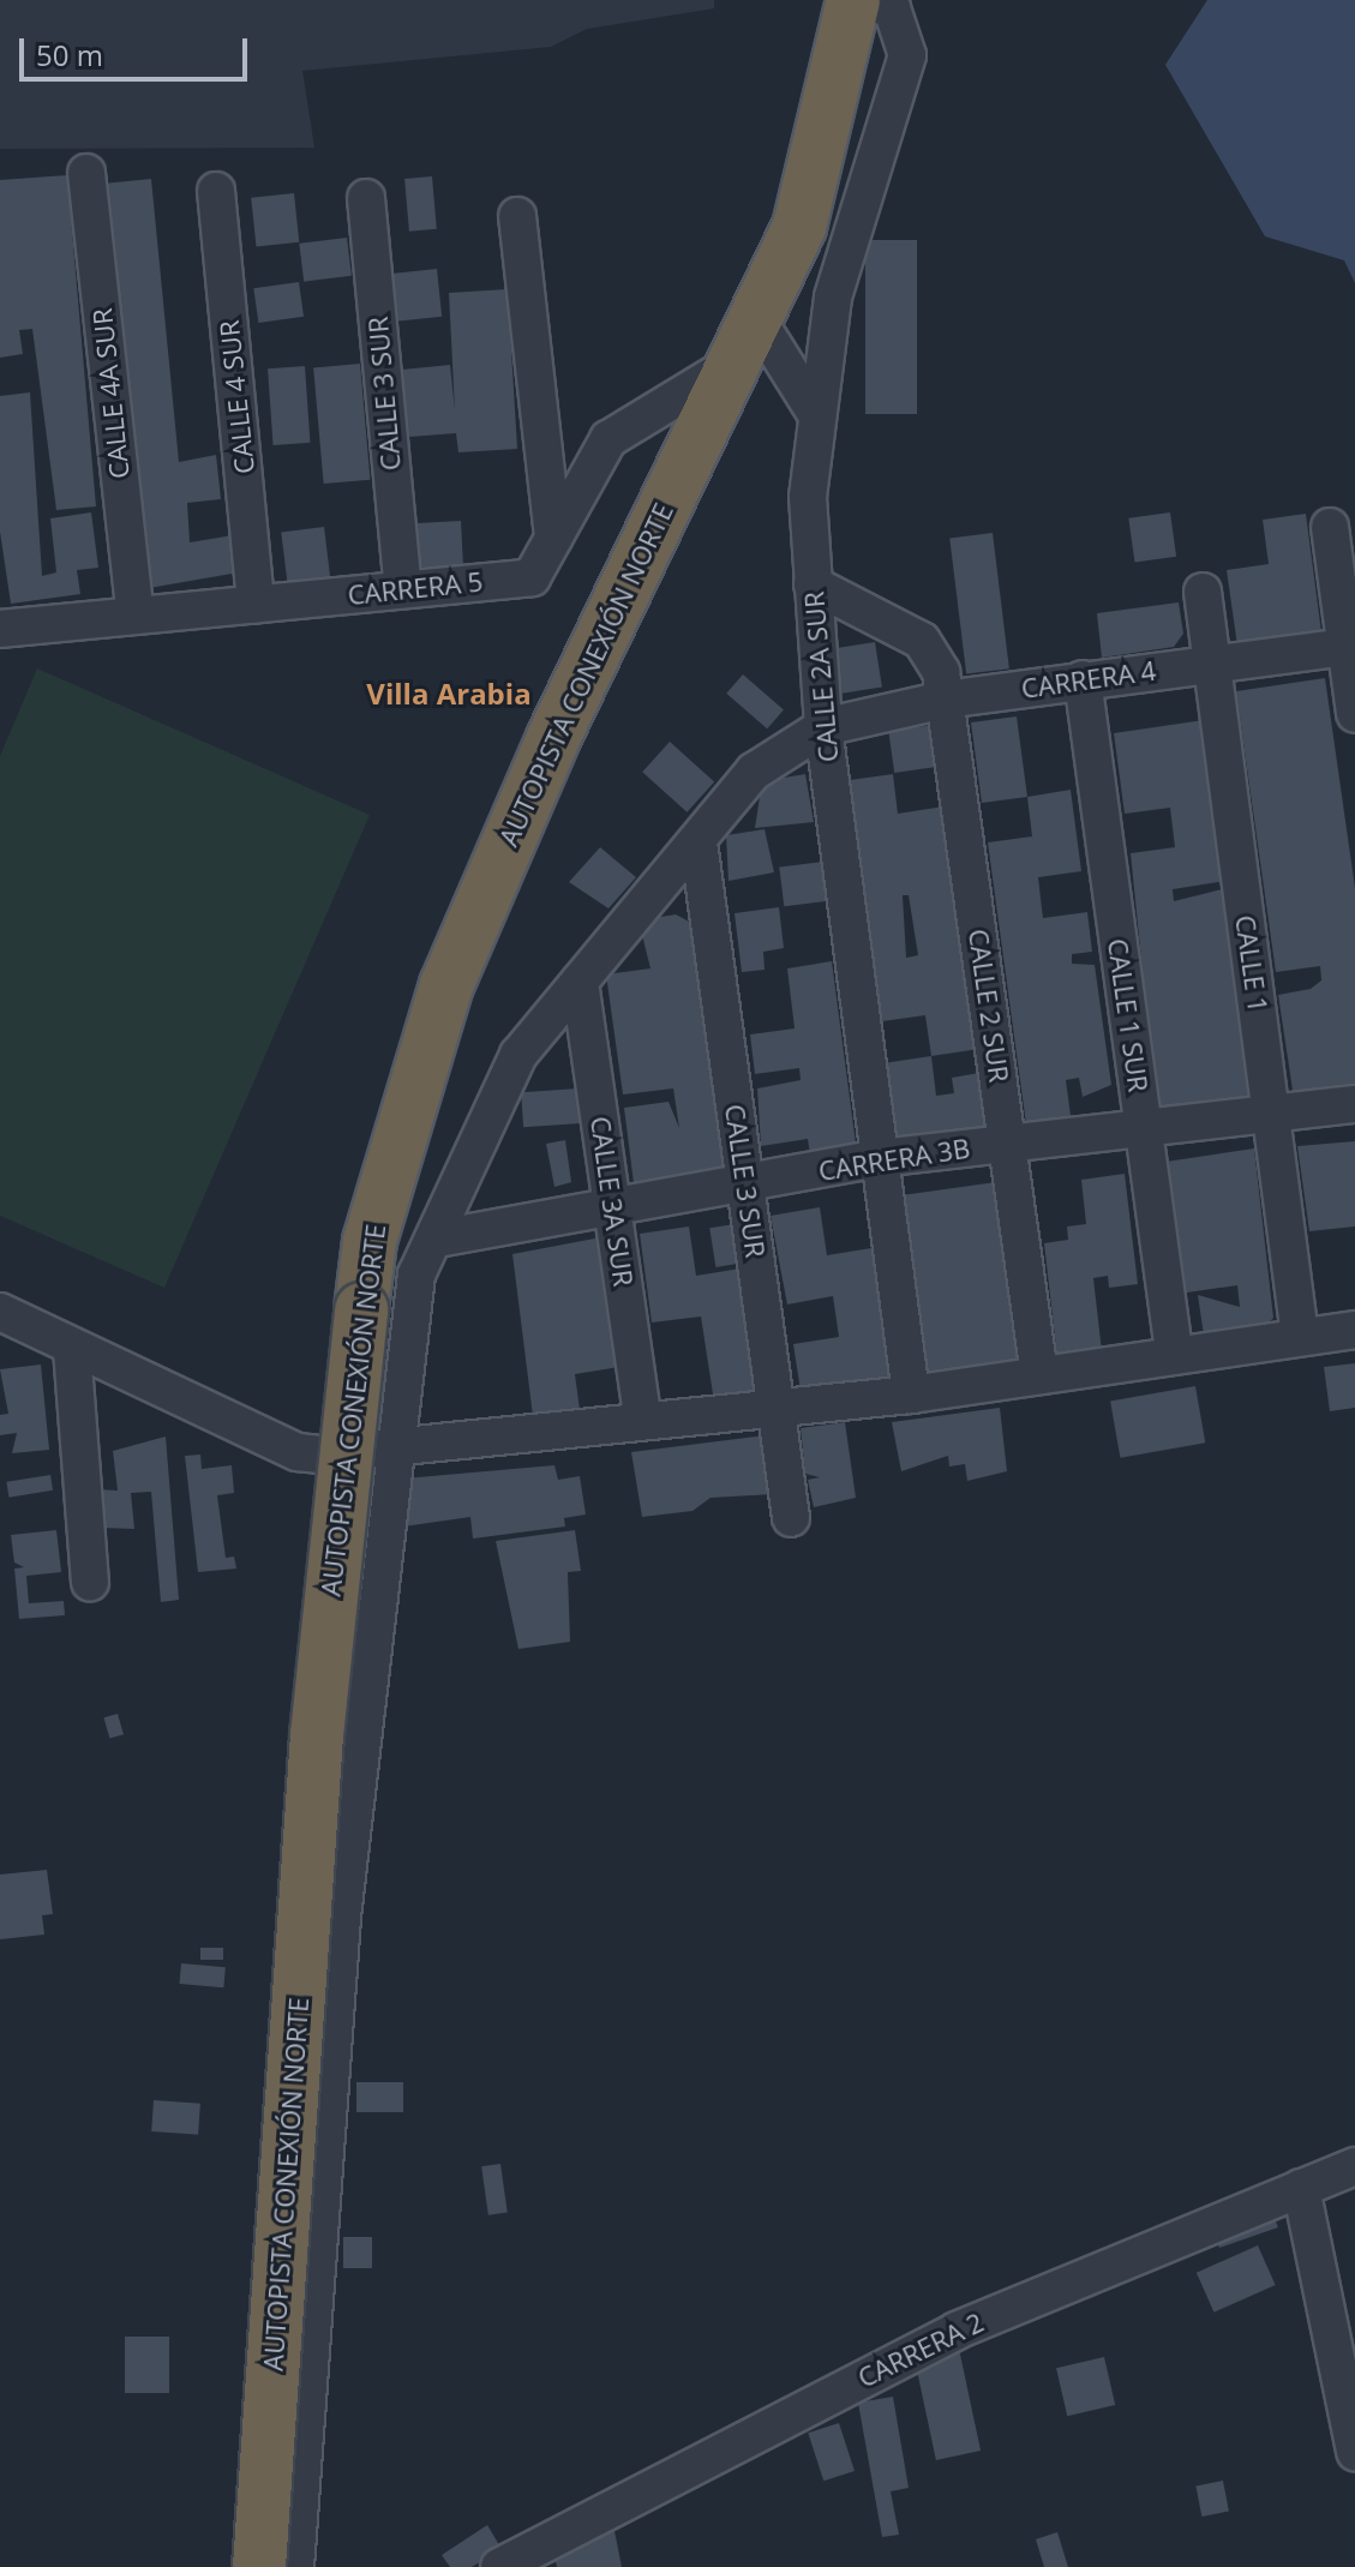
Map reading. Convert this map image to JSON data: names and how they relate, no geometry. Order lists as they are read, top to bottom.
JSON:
{
  "streets": {
    "highway": ["AUTOPISTA CONEXIÓN NORTE"],
    "street": [
      "CALLE 4A SUR",
      "CALLE 3 SUR",
      "CALLE 4 SUR",
      "CARRERA 5",
      "CALLE 2A SUR",
      "CARRERA 4",
      "CALLE 1",
      "CALLE 2 SUR",
      "CALLE 1 SUR",
      "CARRERA 3B",
      "CALLE 3A SUR",
      "CARRERA 2"
    ]
  },
  "crossings": [
    ["CALLE 4A SUR", "CARRERA 5"],
    ["CALLE 3 SUR", "CARRERA 5"],
    ["CALLE 3 SUR", "CARRERA 4"],
    ["CALLE 3 SUR", "CARRERA 3B"],
    ["CALLE 4 SUR", "CARRERA 5"],
    ["CARRERA 5", "AUTOPISTA CONEXIÓN NORTE"],
    ["AUTOPISTA CONEXIÓN NORTE", "CALLE 2A SUR"],
    ["CALLE 2A SUR", "CARRERA 4"],
    ["CALLE 2A SUR", "CALLE 2 SUR"],
    ["CALLE 2A SUR", "CARRERA 3B"],
    ["CARRERA 4", "CALLE 1"],
    ["CARRERA 4", "CALLE 2 SUR"],
    ["CARRERA 4", "CALLE 1 SUR"],
    ["CARRERA 4", "CARRERA 3B"],
    ["CARRERA 4", "CALLE 3A SUR"],
    ["CALLE 1", "CARRERA 3B"],
    ["CALLE 2 SUR", "CARRERA 3B"],
    ["CALLE 1 SUR", "CARRERA 3B"],
    ["CARRERA 3B", "CALLE 3A SUR"]
  ],
  "districts": ["Villa Arabia"],
  "scale_bar": "50 m"
}
